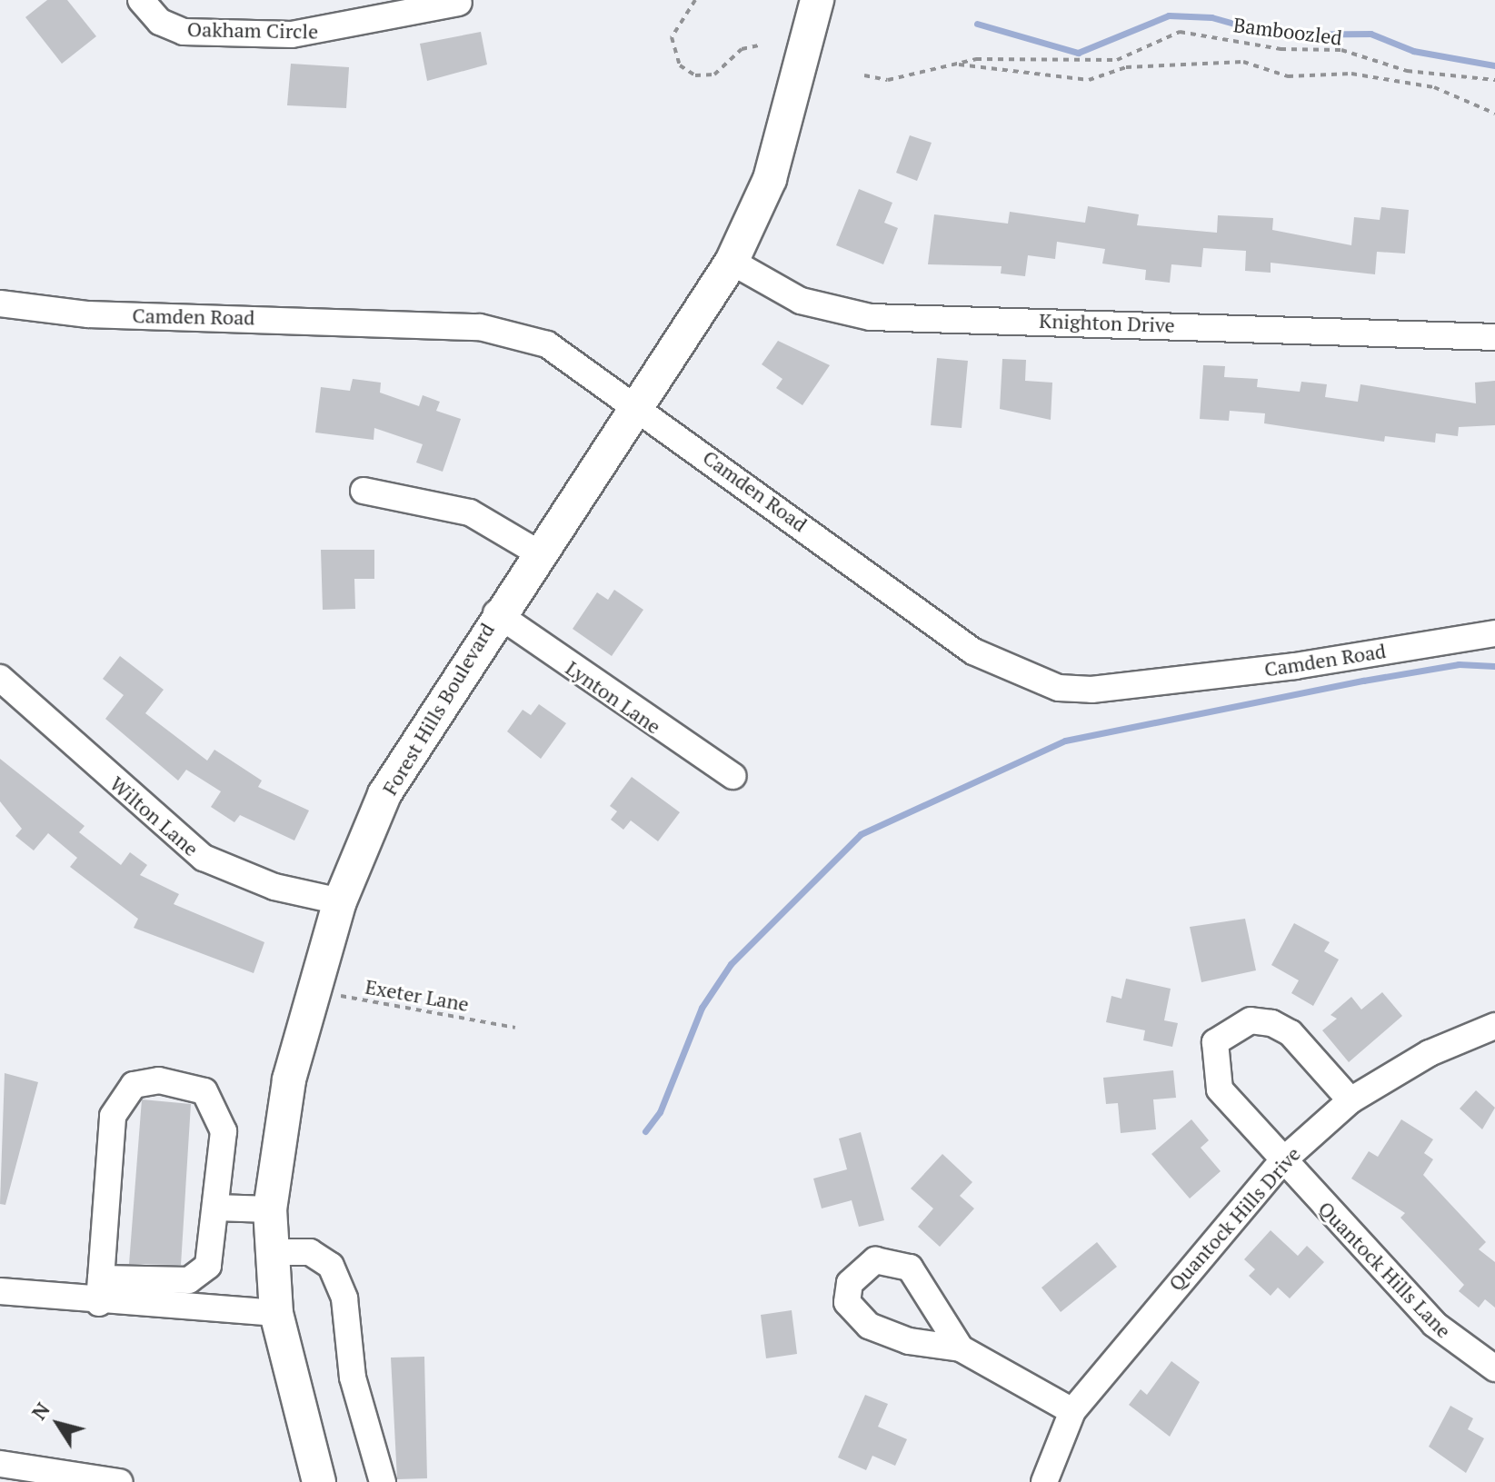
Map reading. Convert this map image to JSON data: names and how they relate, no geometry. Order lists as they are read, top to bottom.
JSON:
{
  "streets": {
    "main road": ["Forest Hills Boulevard"],
    "street": [
      "Oakham Circle",
      "Camden Road",
      "Knighton Drive",
      "Lynton Lane",
      "Wilton Lane",
      "Quantock Hills Drive",
      "Quantock Hills Lane"
    ],
    "path": ["Bamboozled", "Exeter Lane"]
  },
  "crossings": [
    ["Camden Road", "Forest Hills Boulevard"],
    ["Knighton Drive", "Forest Hills Boulevard"],
    ["Lynton Lane", "Forest Hills Boulevard"],
    ["Forest Hills Boulevard", "Wilton Lane"],
    ["Forest Hills Boulevard", "Exeter Lane"],
    ["Quantock Hills Drive", "Quantock Hills Lane"]
  ],
  "north": "top left"
}
